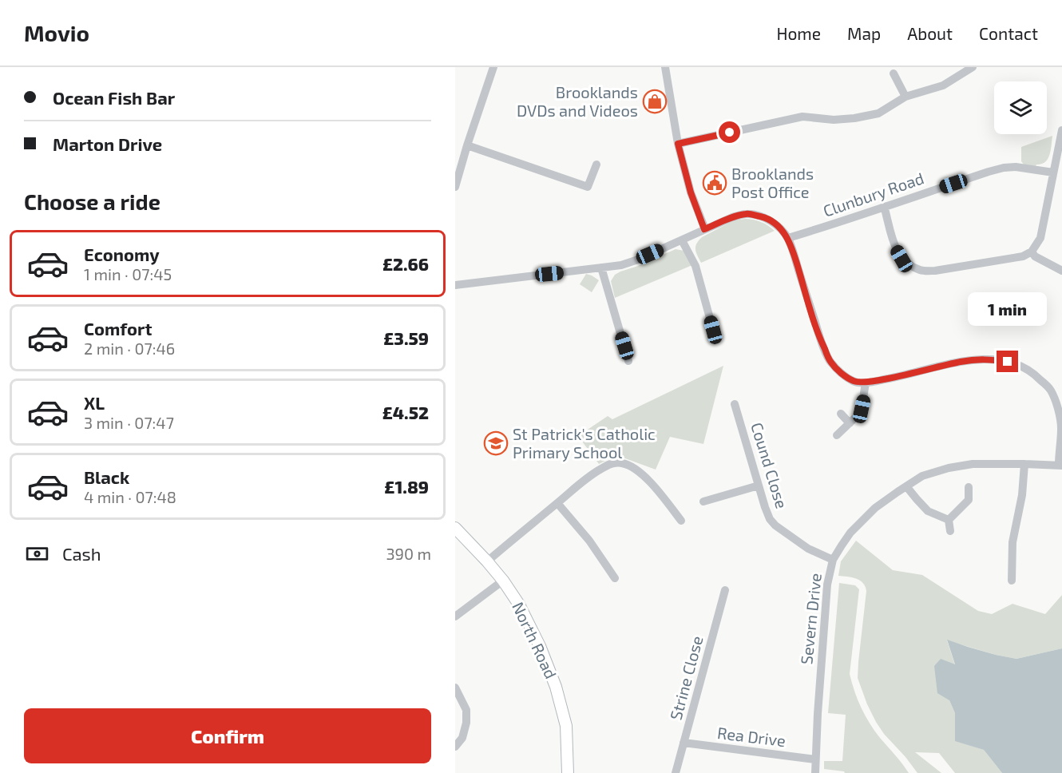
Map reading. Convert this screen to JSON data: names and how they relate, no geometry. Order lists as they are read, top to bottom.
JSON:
{
  "streets": {
    "street": [
      "Clunbury Road",
      "Cound Close",
      "Severn Drive",
      "North Road",
      "Strine Close",
      "Rea Drive"
    ]
  },
  "crossings": [
    ["Cound Close", "Severn Drive"],
    ["Severn Drive", "Rea Drive"],
    ["Strine Close", "Rea Drive"]
  ],
  "places": {
    "shop": ["Brooklands DVDs and Videos"],
    "public building": ["Brooklands Post Office"],
    "school or university": ["St Patrick's Catholic Primary School"]
  },
  "page": {
    "header": "Movio",
    "nav": [
      "Home",
      "Map",
      "About",
      "Contact"
    ],
    "banner": ["Ocean Fish Bar", "Marton Drive"],
    "heading": "Choose a ride",
    "list": [
      {
        "name": "Economy",
        "note": "1 min · 07:45",
        "value": "£2.66"
      },
      {
        "name": "Comfort",
        "note": "2 min · 07:46",
        "value": "£3.59"
      },
      {
        "name": "XL",
        "note": "3 min · 07:47",
        "value": "£4.52"
      },
      {
        "name": "Black",
        "note": "4 min · 07:48",
        "value": "£1.89"
      }
    ],
    "bubble": "1 min",
    "pay": ["Cash", "390 m"],
    "buttons": "Confirm"
  }
}
